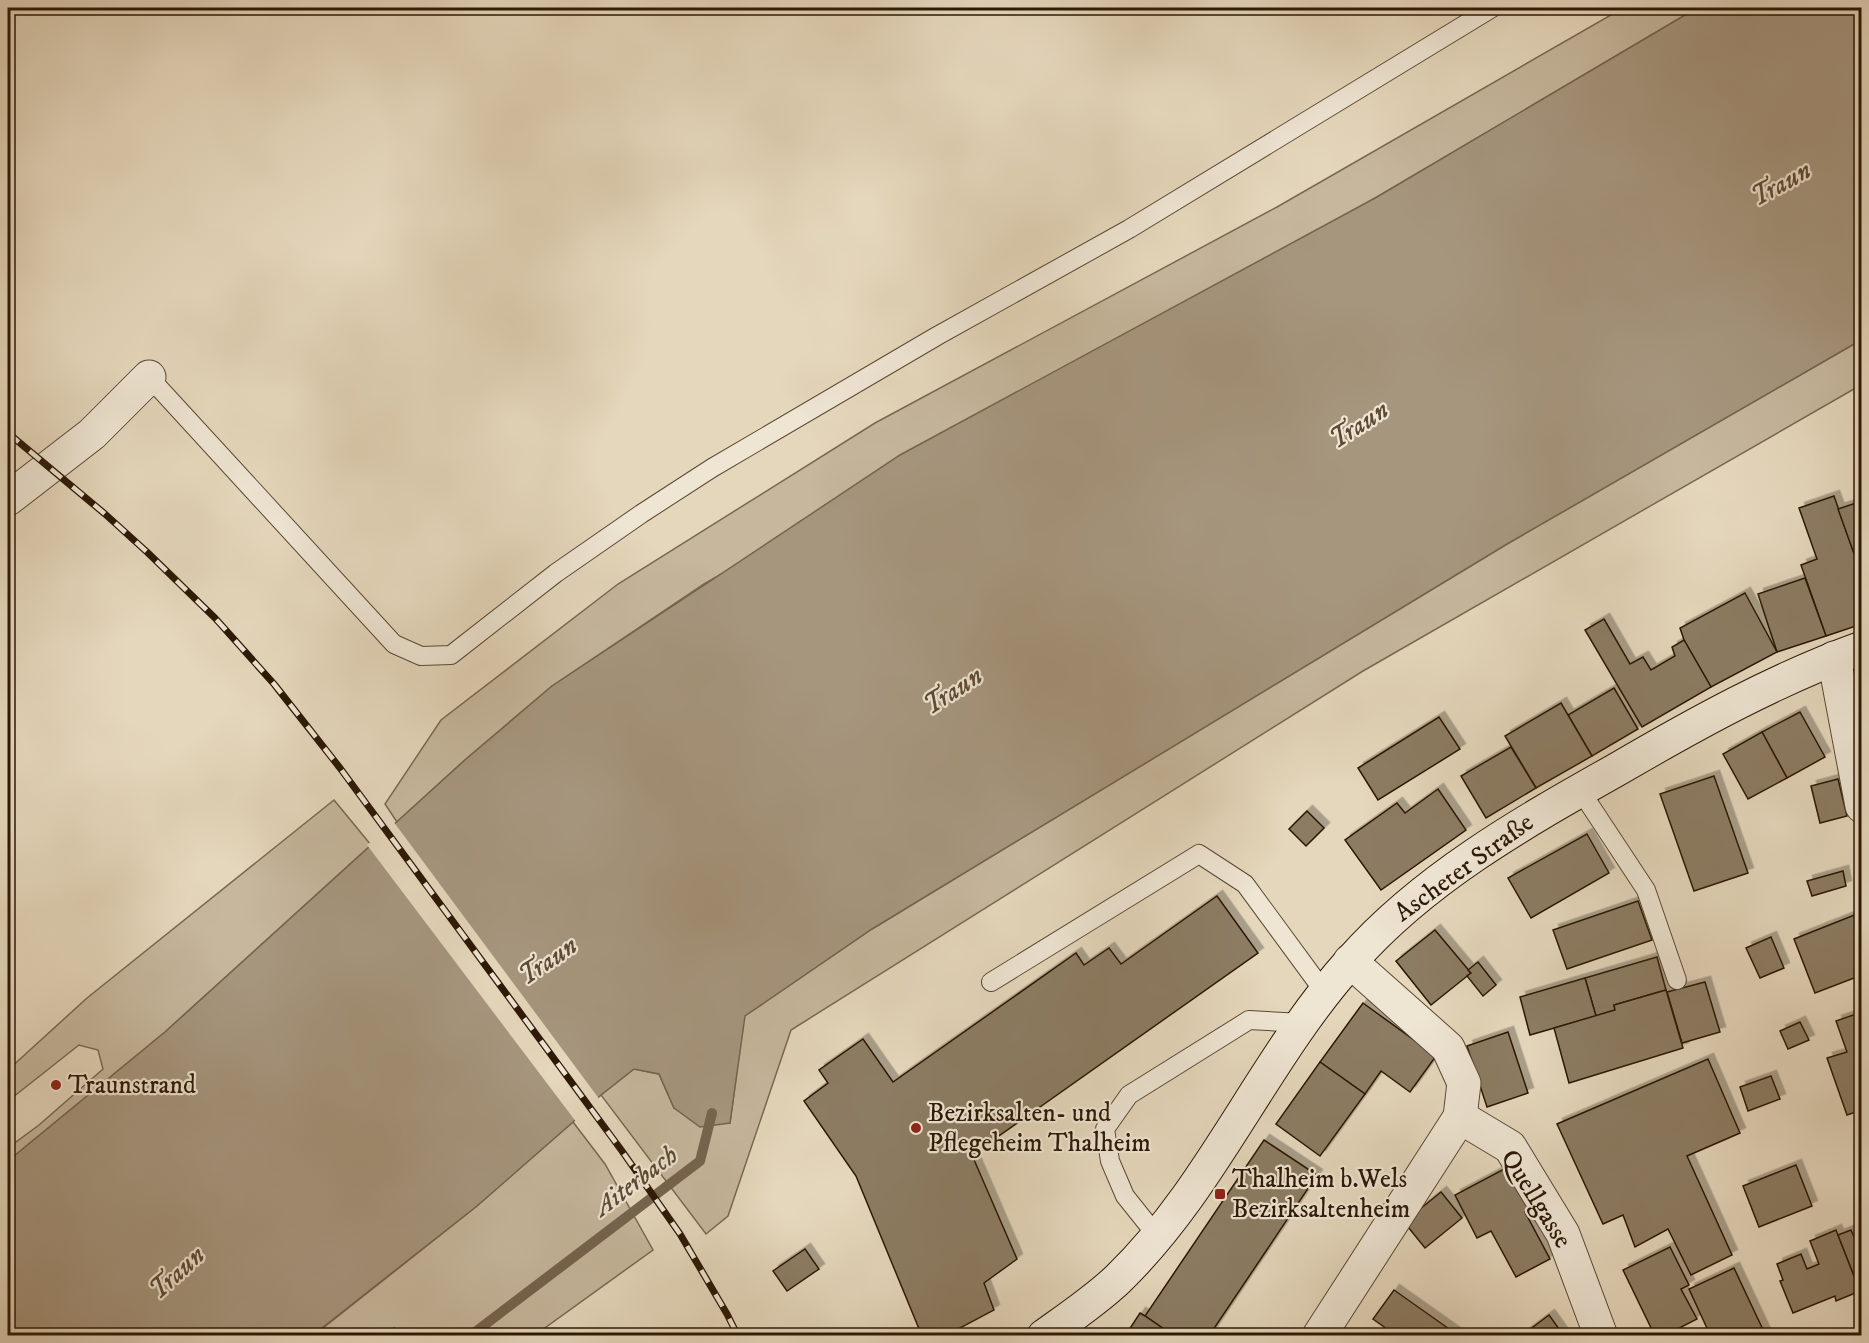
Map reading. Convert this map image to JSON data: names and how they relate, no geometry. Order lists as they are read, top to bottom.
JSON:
{
  "streets": {
    "street": ["Ascheter Straße", "Quellgasse"]
  },
  "water": ["Traun", "Aiterbach"],
  "places": {
    "other": ["Traunstrand", "Bezirksalten- und Pflegeheim Thalheim"],
    "transit": ["Thalheim b.Wels Bezirksaltenheim"]
  }
}
